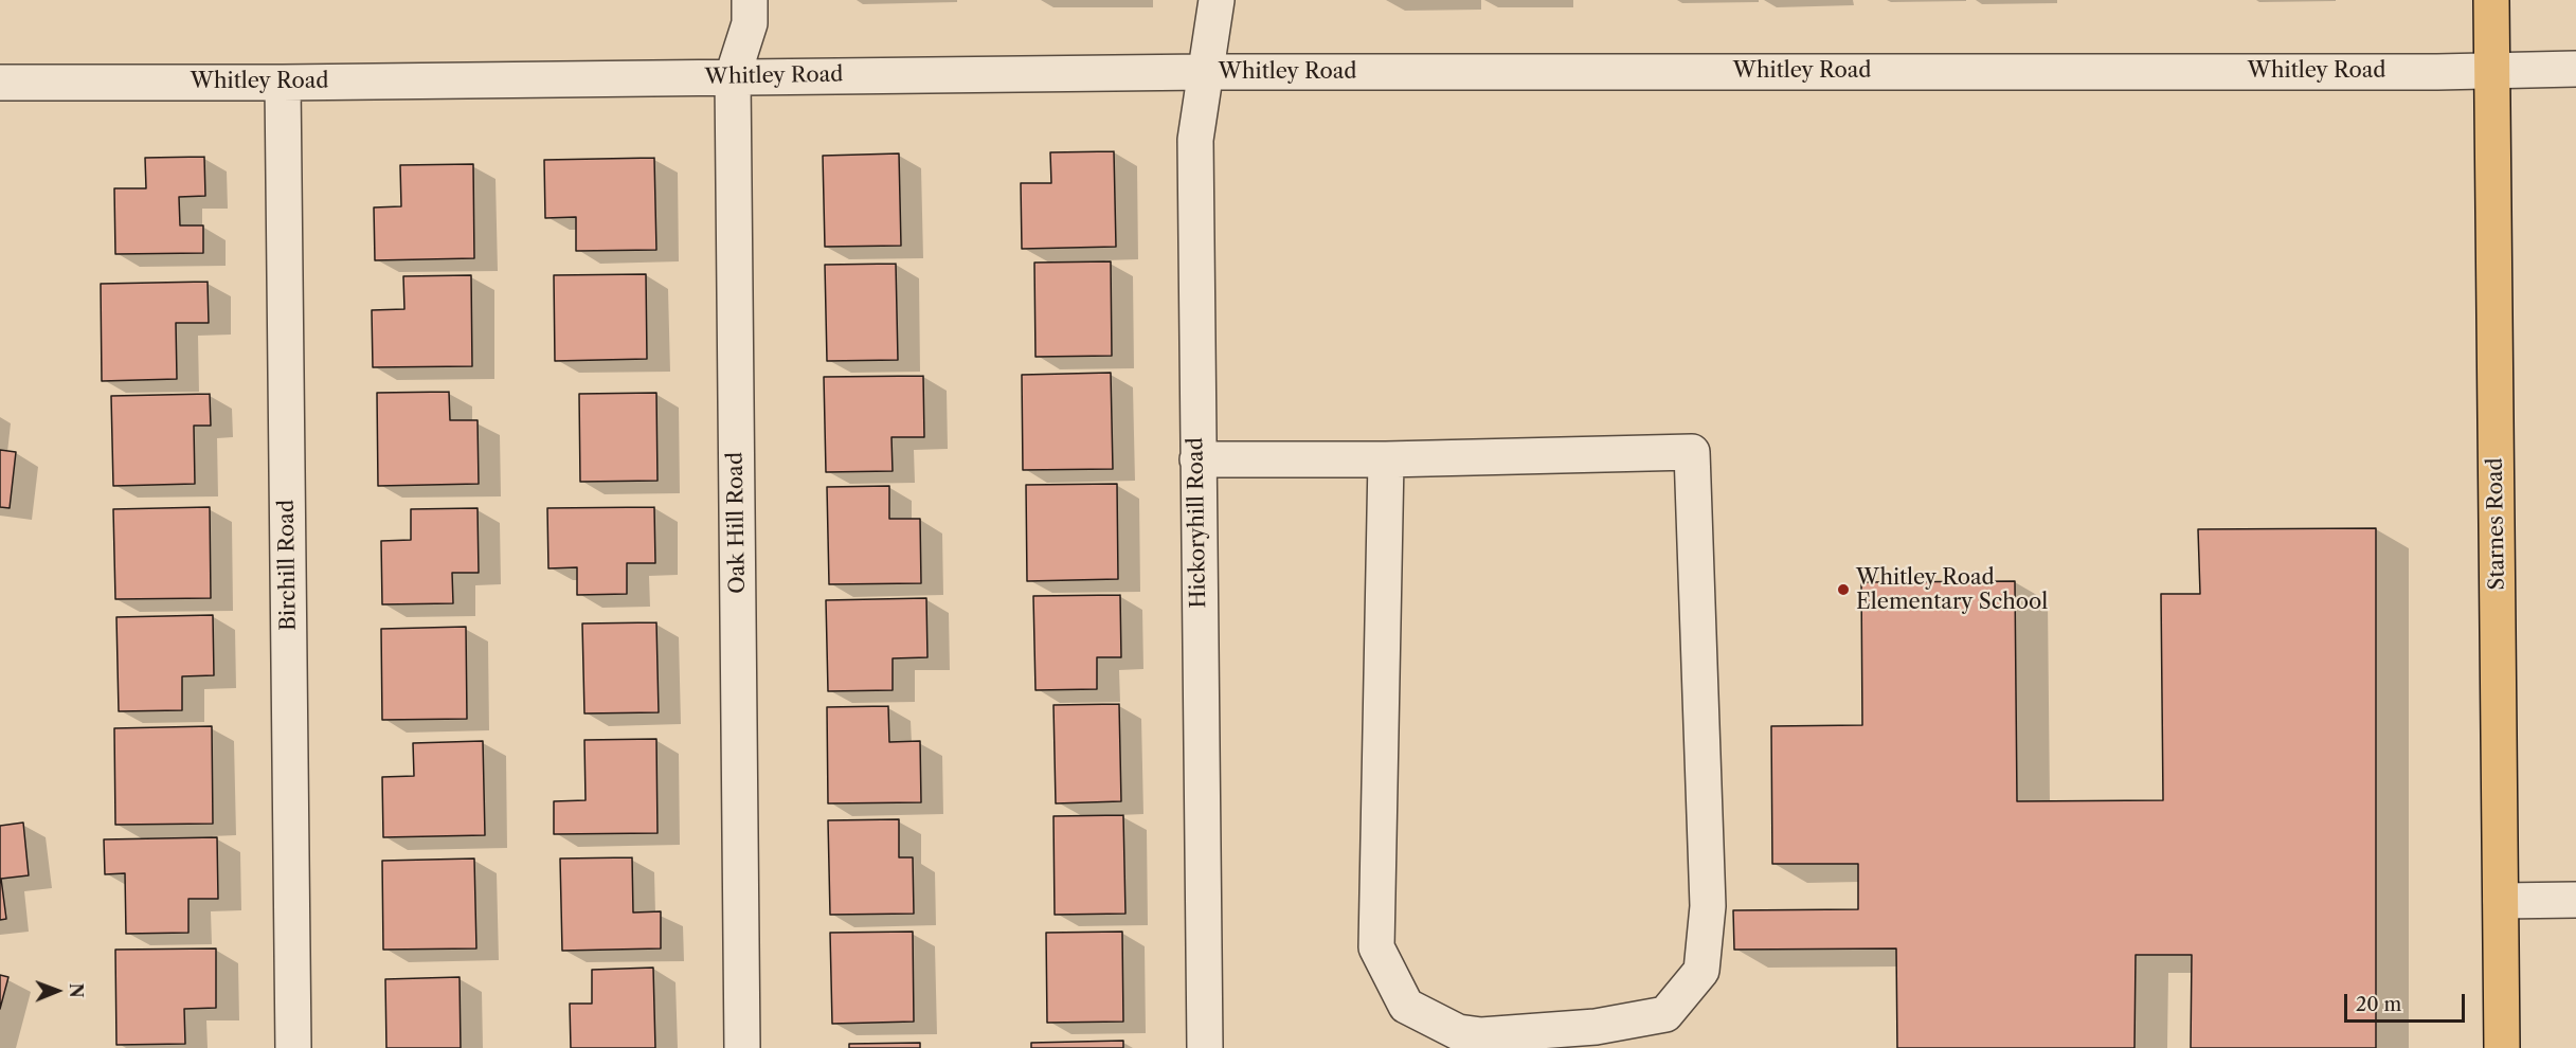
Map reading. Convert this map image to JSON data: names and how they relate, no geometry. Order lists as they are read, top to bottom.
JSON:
{
  "streets": {
    "main road": ["Starnes Road"],
    "street": [
      "Whitley Road",
      "Oak Hill Road",
      "Hickoryhill Road",
      "Birchill Road"
    ]
  },
  "crossings": [
    ["Whitley Road", "Oak Hill Road"],
    ["Whitley Road", "Hickoryhill Road"],
    ["Whitley Road", "Starnes Road"],
    ["Whitley Road", "Birchill Road"]
  ],
  "places": ["Whitley Road Elementary School"],
  "scale_bar": "20 m",
  "north": "right"
}
